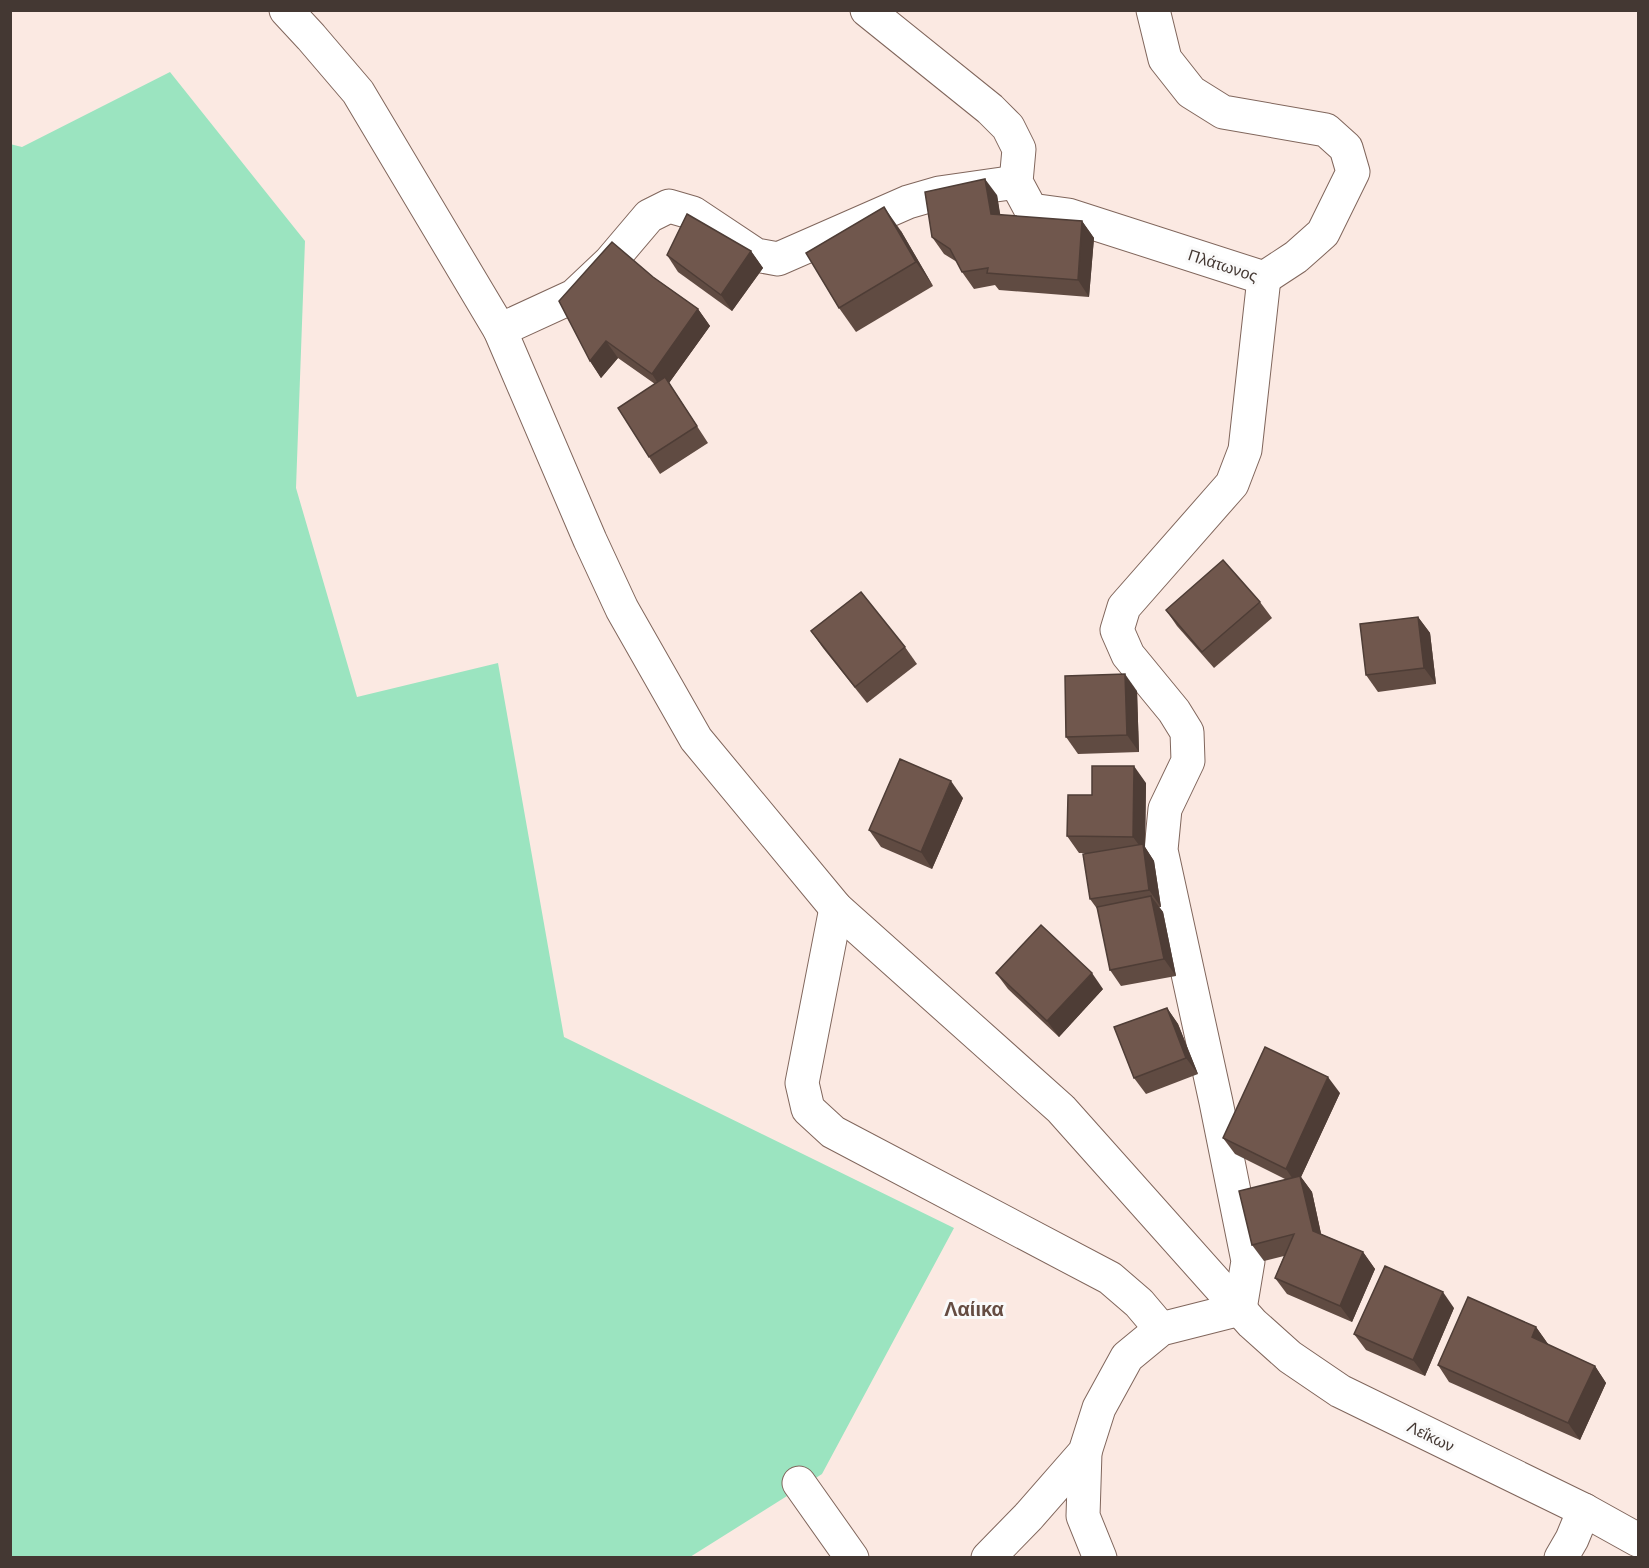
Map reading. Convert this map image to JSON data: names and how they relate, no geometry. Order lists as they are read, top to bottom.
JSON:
{
  "streets": {
    "street": ["Πλάτωνος", "Λεΐκων"]
  },
  "districts": ["Λαίικα"]
}
